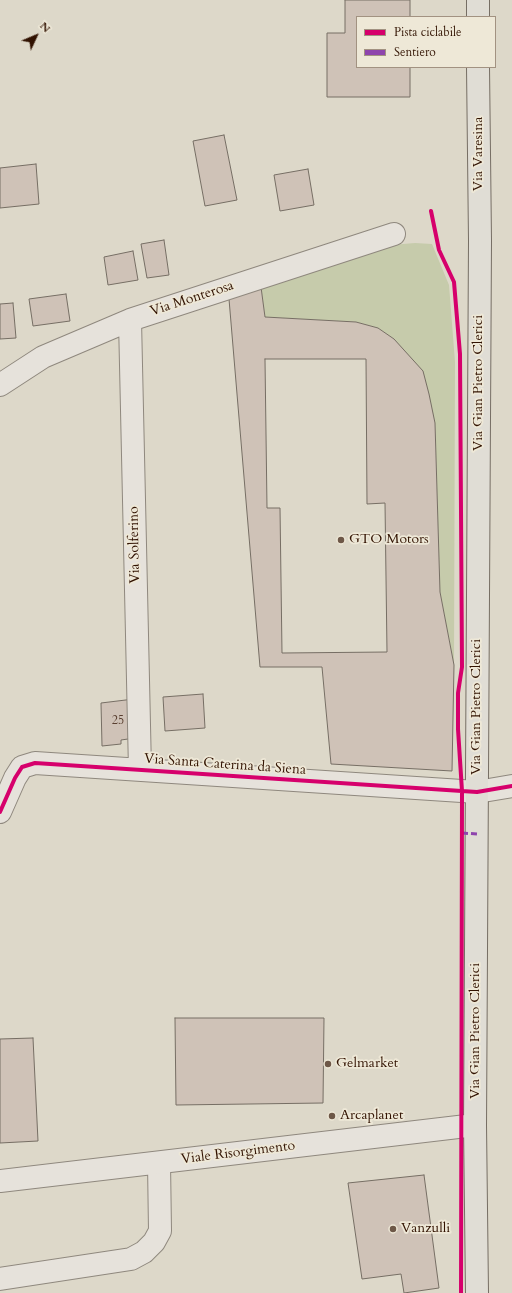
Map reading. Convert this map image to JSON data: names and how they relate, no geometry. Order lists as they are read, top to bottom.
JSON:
{
  "streets": {
    "main road": ["Via Varesina", "Via Gian Pietro Clerici"],
    "street": [
      "Via Monterosa",
      "Via Solferino",
      "Via Santa Caterina da Siena",
      "Viale Risorgimento"
    ]
  },
  "crossings": [
    ["Via Varesina", "Via Gian Pietro Clerici"],
    ["Via Monterosa", "Via Solferino"],
    ["Via Gian Pietro Clerici", "Via Santa Caterina da Siena"],
    ["Via Gian Pietro Clerici", "Viale Risorgimento"],
    ["Via Solferino", "Via Santa Caterina da Siena"]
  ],
  "places": [
    "GTO Motors",
    "Gelmarket",
    "Arcaplanet",
    "Vanzulli"
  ],
  "house_numbers": ["25"],
  "legend": ["Pista ciclabile", "Sentiero"],
  "north": "top right"
}
